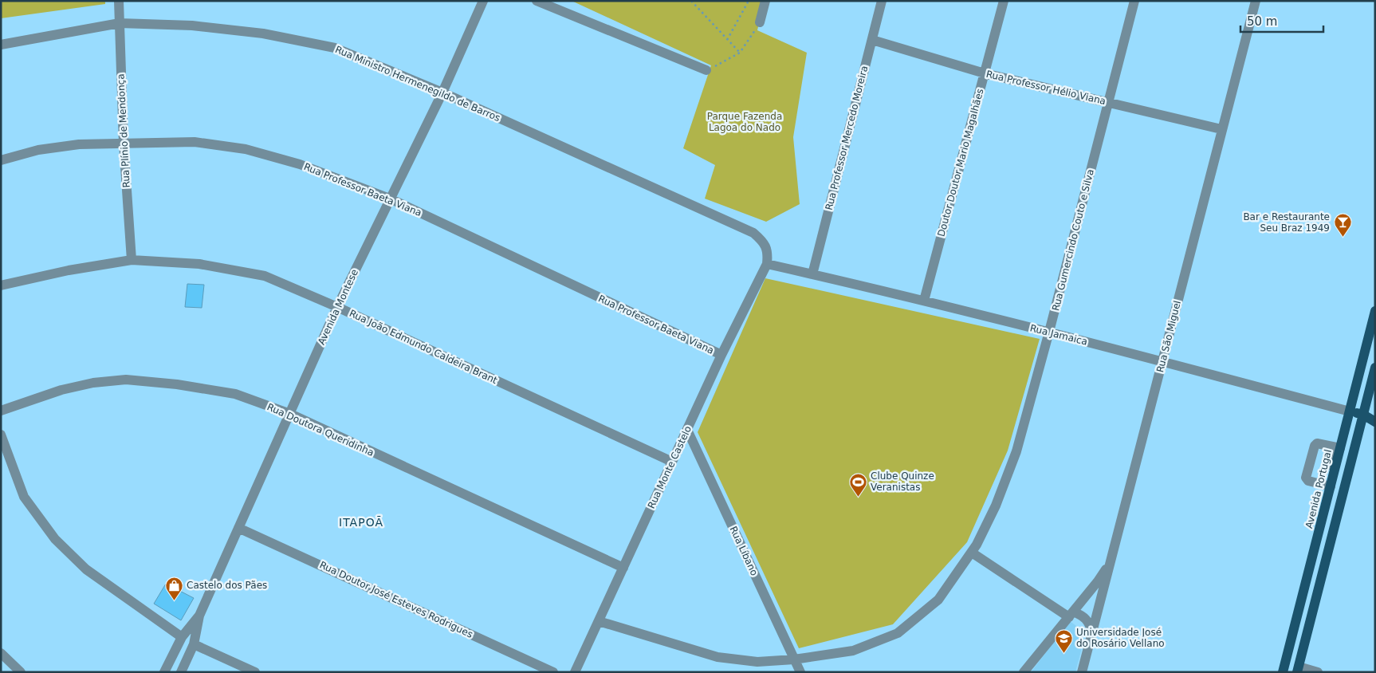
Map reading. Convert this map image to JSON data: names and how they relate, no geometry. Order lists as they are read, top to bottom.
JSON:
{
  "streets": {
    "main road": ["Avenida Portugal"],
    "street": [
      "Rua Ministro Hermenegildo de Barros",
      "Rua Professor Hélio Viana",
      "Rua Plínio de Mendonça",
      "Rua Professor Mercedo Moreira",
      "Doutor Doutor Mario Magalhães",
      "Rua Professor Baeta Viana",
      "Rua Gumercindo Couto e Silva",
      "Avenida Montese",
      "Rua Jamaica",
      "Rua São Miguel",
      "Rua João Edmundo Caldeira Brant",
      "Rua Doutora Queridinha",
      "Rua Monte Castelo",
      "Rua Líbano",
      "Rua Doutor José Esteves Rodrigues"
    ]
  },
  "crossings": [
    ["Rua Ministro Hermenegildo de Barros", "Rua Plínio de Mendonça"],
    ["Rua Ministro Hermenegildo de Barros", "Avenida Montese"],
    ["Rua Ministro Hermenegildo de Barros", "Rua Jamaica"],
    ["Rua Ministro Hermenegildo de Barros", "Rua Monte Castelo"],
    ["Rua Professor Hélio Viana", "Rua Professor Mercedo Moreira"],
    ["Rua Professor Hélio Viana", "Doutor Doutor Mario Magalhães"],
    ["Rua Professor Hélio Viana", "Rua Gumercindo Couto e Silva"],
    ["Rua Professor Hélio Viana", "Rua São Miguel"],
    ["Rua Plínio de Mendonça", "Rua Professor Baeta Viana"],
    ["Rua Plínio de Mendonça", "Rua João Edmundo Caldeira Brant"],
    ["Rua Professor Mercedo Moreira", "Rua Jamaica"],
    ["Doutor Doutor Mario Magalhães", "Rua Jamaica"],
    ["Rua Professor Baeta Viana", "Avenida Montese"],
    ["Rua Professor Baeta Viana", "Rua Monte Castelo"],
    ["Rua Gumercindo Couto e Silva", "Rua Jamaica"],
    ["Rua Gumercindo Couto e Silva", "Rua Monte Castelo"],
    ["Rua Gumercindo Couto e Silva", "Rua Líbano"],
    ["Avenida Montese", "Rua João Edmundo Caldeira Brant"],
    ["Avenida Montese", "Rua Doutora Queridinha"],
    ["Avenida Montese", "Rua Doutor José Esteves Rodrigues"],
    ["Rua Jamaica", "Rua São Miguel"],
    ["Rua Jamaica", "Rua Monte Castelo"],
    ["Rua Jamaica", "Avenida Portugal"],
    ["Rua João Edmundo Caldeira Brant", "Rua Monte Castelo"],
    ["Rua Doutora Queridinha", "Rua Monte Castelo"],
    ["Rua Monte Castelo", "Rua Líbano"]
  ],
  "districts": ["ITAPOÃ"],
  "parks": ["Parque Fazenda Lagoa do Nado"],
  "places": {
    "bar": ["Bar e Restaurante Seu Braz 1949"],
    "sports": ["Clube Quinze Veranistas"],
    "shop": ["Castelo dos Pães"],
    "school or university": ["Universidade José do Rosário Vellano"]
  },
  "scale_bar": "50 m"
}
